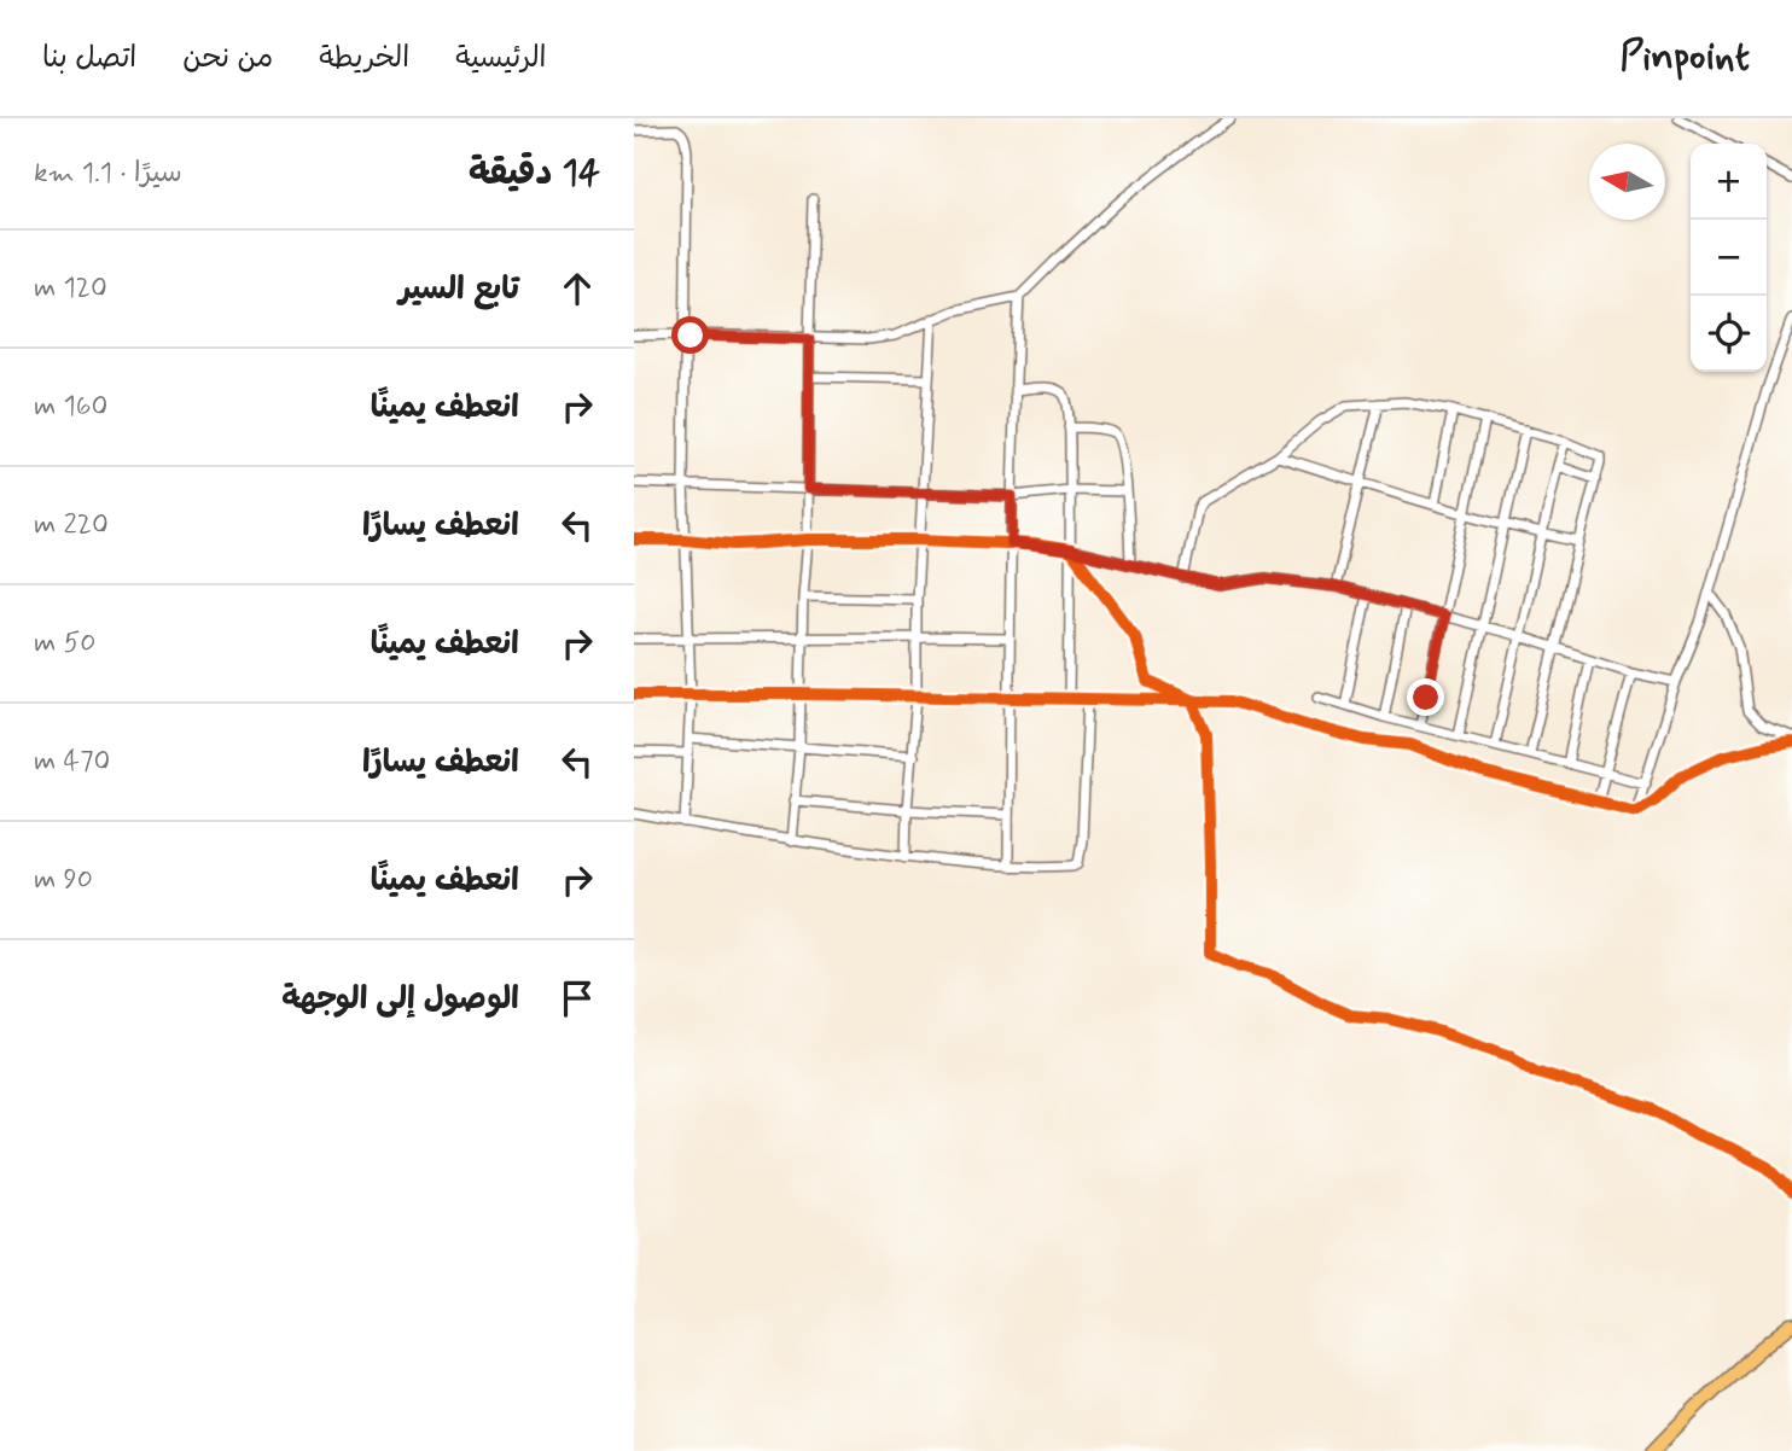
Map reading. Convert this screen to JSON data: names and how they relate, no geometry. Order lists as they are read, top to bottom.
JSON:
{
  "north": "left",
  "page": {
    "header": "Pinpoint",
    "nav": [
      "الرئيسية",
      "الخريطة",
      "من نحن",
      "اتصل بنا"
    ],
    "heading": ["14 دقيقة", "سيرًا · 1.1 km"],
    "map_buttons": ["+", "−"],
    "list": [
      ["تابع السير", "120 m"],
      ["انعطف يمينًا", "160 m"],
      ["انعطف يسارًا", "220 m"],
      ["انعطف يمينًا", "50 m"],
      ["انعطف يسارًا", "470 m"],
      ["انعطف يمينًا", "90 m"],
      "الوصول إلى الوجهة"
    ]
  }
}
